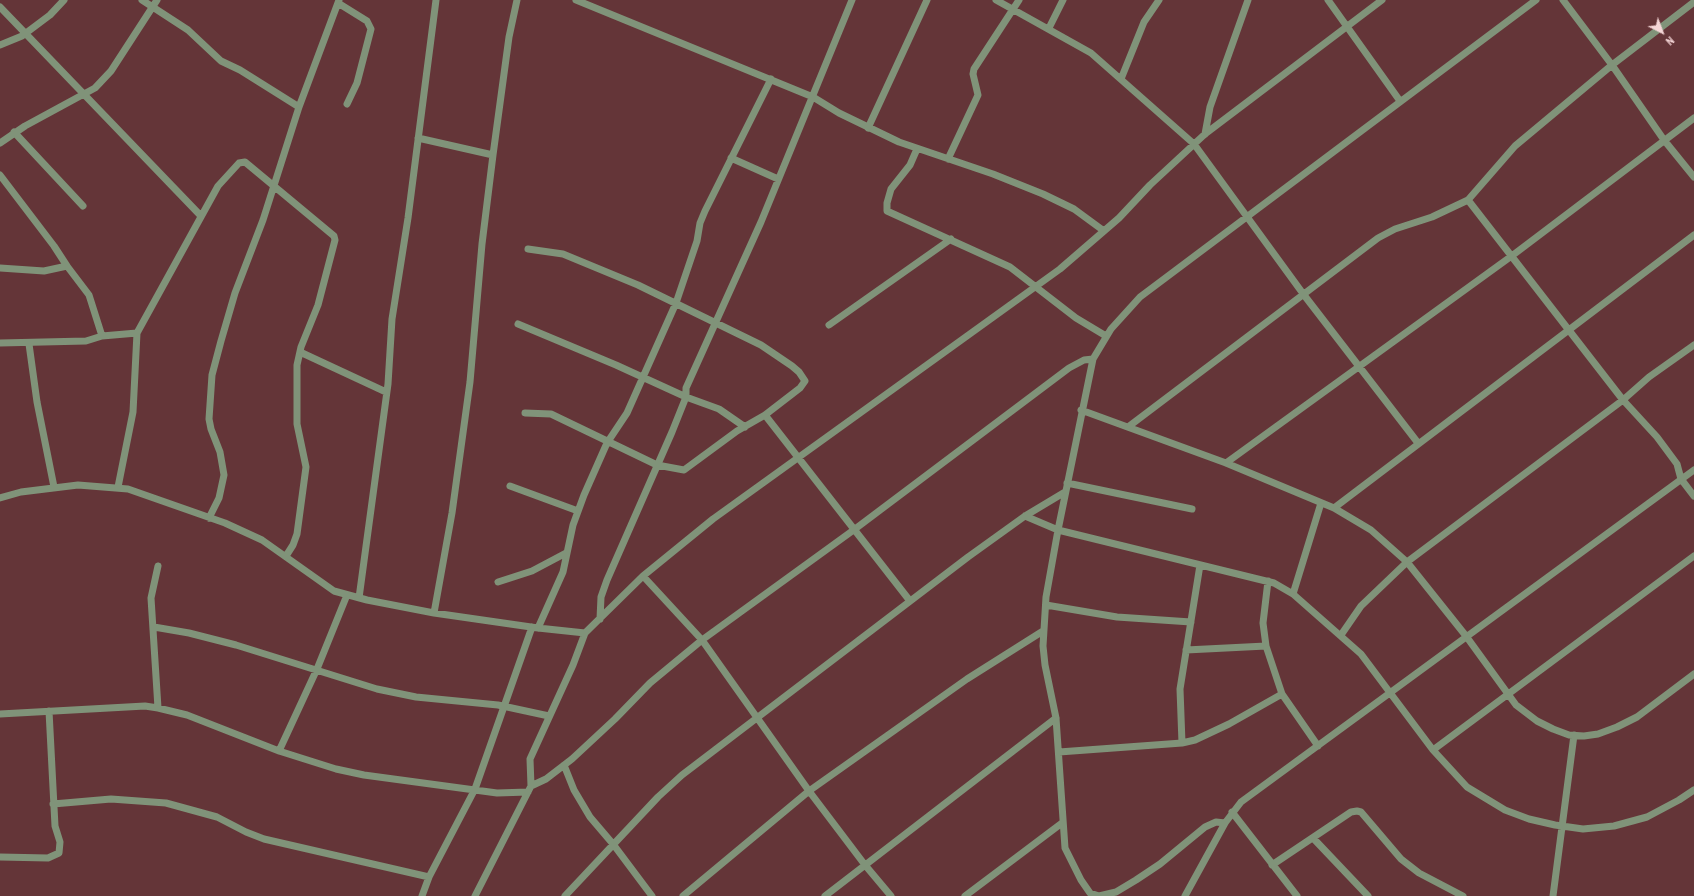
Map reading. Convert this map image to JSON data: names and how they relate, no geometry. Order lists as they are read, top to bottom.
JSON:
{
  "north": "bottom right"
}
